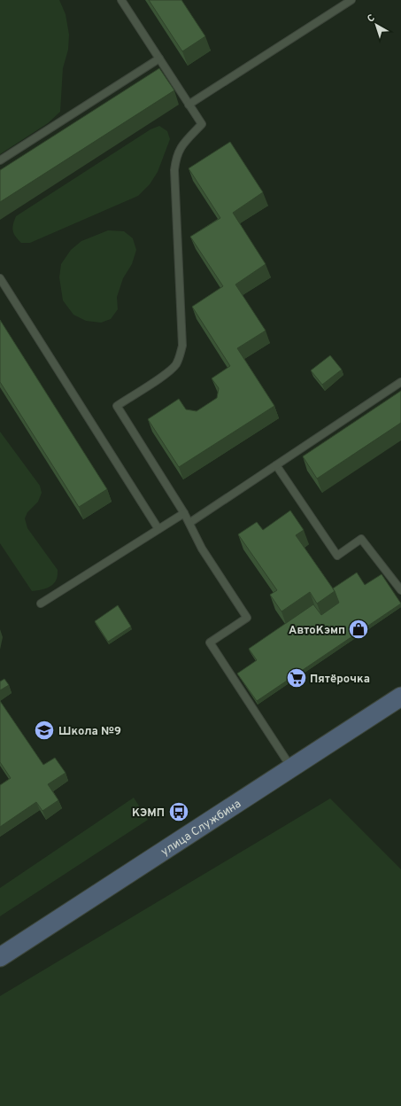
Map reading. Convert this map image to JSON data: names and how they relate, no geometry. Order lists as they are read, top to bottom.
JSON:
{
  "streets": {
    "street": ["улица Службина"]
  },
  "places": {
    "shop": ["АвтоКэмп"],
    "supermarket": ["Пятёрочка"],
    "school or university": ["Школа №9"],
    "bus stop": ["КЭМП"]
  },
  "north": "top left"
}
